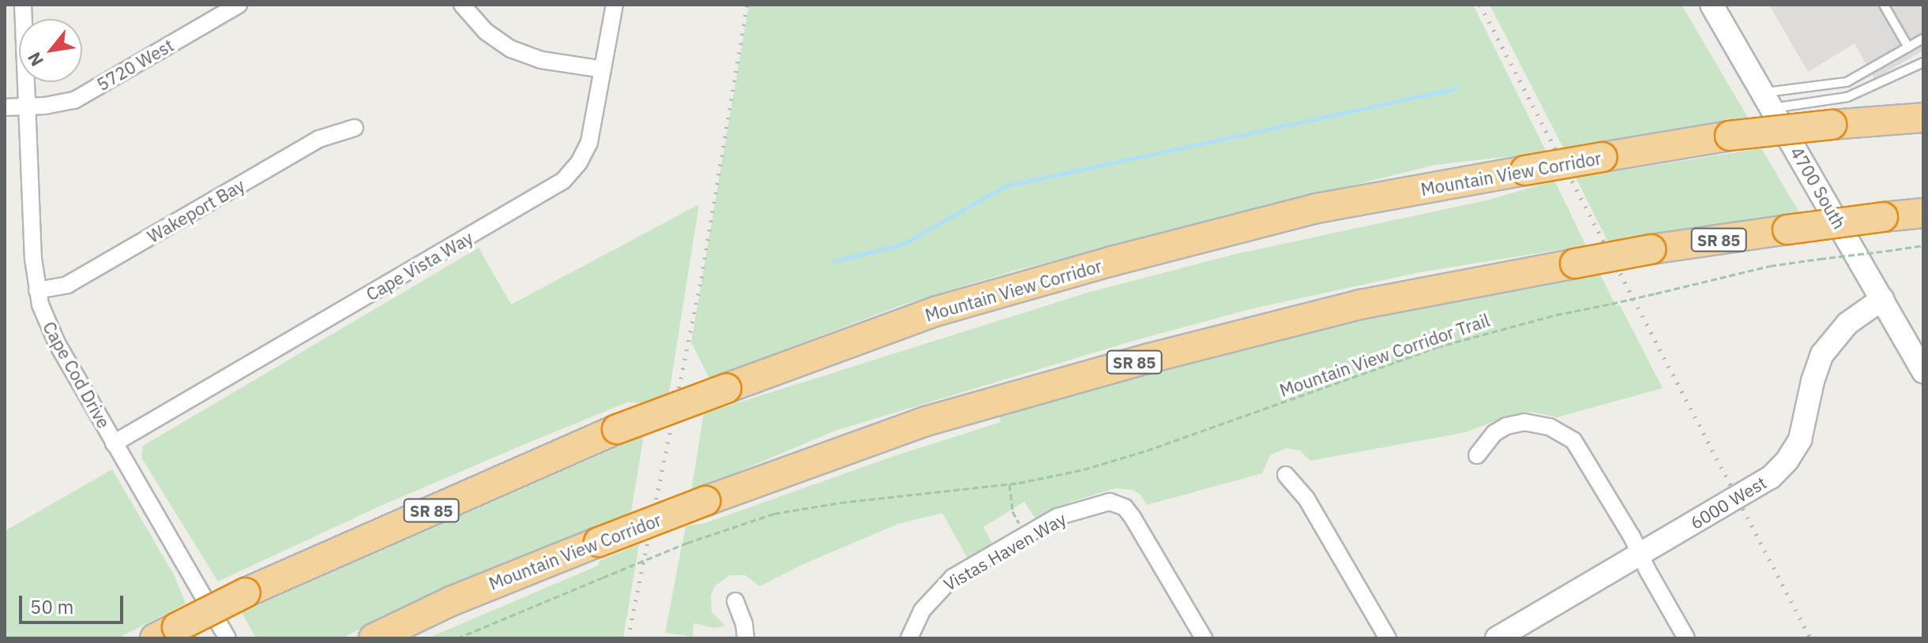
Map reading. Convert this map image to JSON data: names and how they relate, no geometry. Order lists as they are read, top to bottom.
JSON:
{
  "streets": {
    "highway": ["Mountain View Corridor", "SR 85"],
    "street": [
      "5720 West",
      "4700 South",
      "Wakeport Bay",
      "Cape Vista Way",
      "Cape Cod Drive",
      "6000 West",
      "Vistas Haven Way"
    ],
    "path": ["Mountain View Corridor Trail"]
  },
  "crossings": [
    ["5720 West", "Cape Cod Drive"],
    ["4700 South", "6000 West"],
    ["Wakeport Bay", "Cape Cod Drive"],
    ["Cape Vista Way", "Cape Cod Drive"]
  ],
  "scale_bar": "50 m",
  "north": "bottom left"
}
